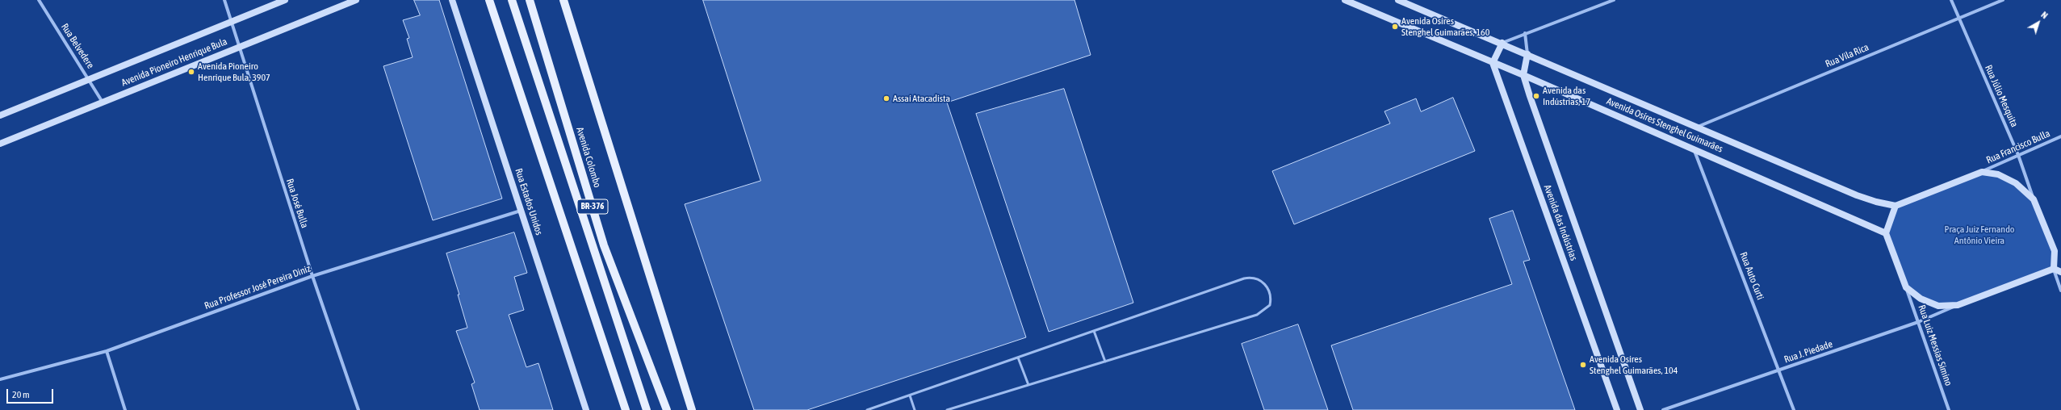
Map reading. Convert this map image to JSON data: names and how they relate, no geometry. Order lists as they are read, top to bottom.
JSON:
{
  "streets": {
    "main road": [
      "Avenida Pioneiro Henrique Bula",
      "Avenida Osíres Stenghel Guimarães",
      "Avenida Colombo",
      "Rua Estados Unidos",
      "BR-376",
      "Avenida das Indústrias"
    ],
    "street": [
      "Rua Belvedere",
      "Rua Vila Rica",
      "Rua Júlio Mesquita",
      "Rua Francisco Bulla",
      "Rua José Bulla",
      "Rua Auto Curti",
      "Rua Professor José Pereira Diniz",
      "Rua Luiz Messias Simino",
      "Rua J. Piedade"
    ]
  },
  "crossings": [
    ["Rua Belvedere", "Avenida Pioneiro Henrique Bula"],
    ["Rua Vila Rica", "Rua Júlio Mesquita"],
    ["Rua Vila Rica", "Avenida Osíres Stenghel Guimarães"],
    ["Avenida Pioneiro Henrique Bula", "Rua José Bulla"],
    ["Rua Júlio Mesquita", "Rua Francisco Bulla"],
    ["Avenida Osíres Stenghel Guimarães", "Avenida das Indústrias"],
    ["Avenida Osíres Stenghel Guimarães", "Rua Auto Curti"],
    ["Rua Estados Unidos", "Rua Professor José Pereira Diniz"],
    ["Rua José Bulla", "Rua Professor José Pereira Diniz"],
    ["Rua Auto Curti", "Rua J. Piedade"],
    ["Rua Luiz Messias Simino", "Rua J. Piedade"]
  ],
  "parks": ["Praça Juiz Fernando Antônio Vieira"],
  "places": [
    "Avenida Osíres Stenghel Guimarães, 160",
    "Avenida Pioneiro Henrique Bula, 3907",
    "Avenida das Indústrias, 17",
    "Assaí Atacadista",
    "Avenida Osíres Stenghel Guimarães, 104"
  ],
  "scale_bar": "20 m",
  "north": "top right"
}
